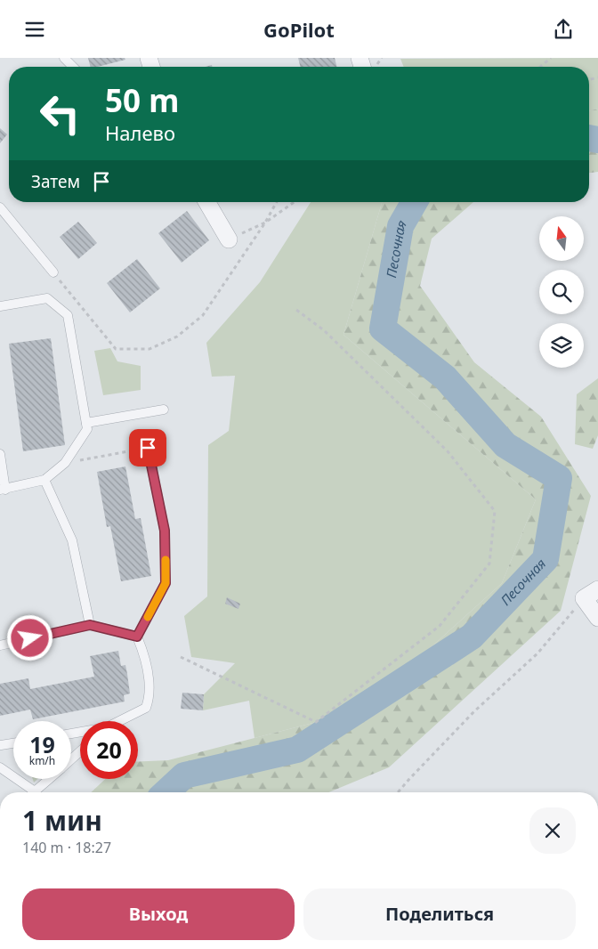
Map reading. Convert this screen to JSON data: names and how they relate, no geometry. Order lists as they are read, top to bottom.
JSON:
{
  "water": ["Песочная"],
  "north": "top",
  "page": {
    "header": "GoPilot",
    "turn": ["50 m", "Налево"],
    "then": "Затем",
    "speed": "19 km/h",
    "limit": "20",
    "heading": ["1 мин", "140 m · 18:27"],
    "buttons": ["Выход", "Поделиться"]
  }
}
